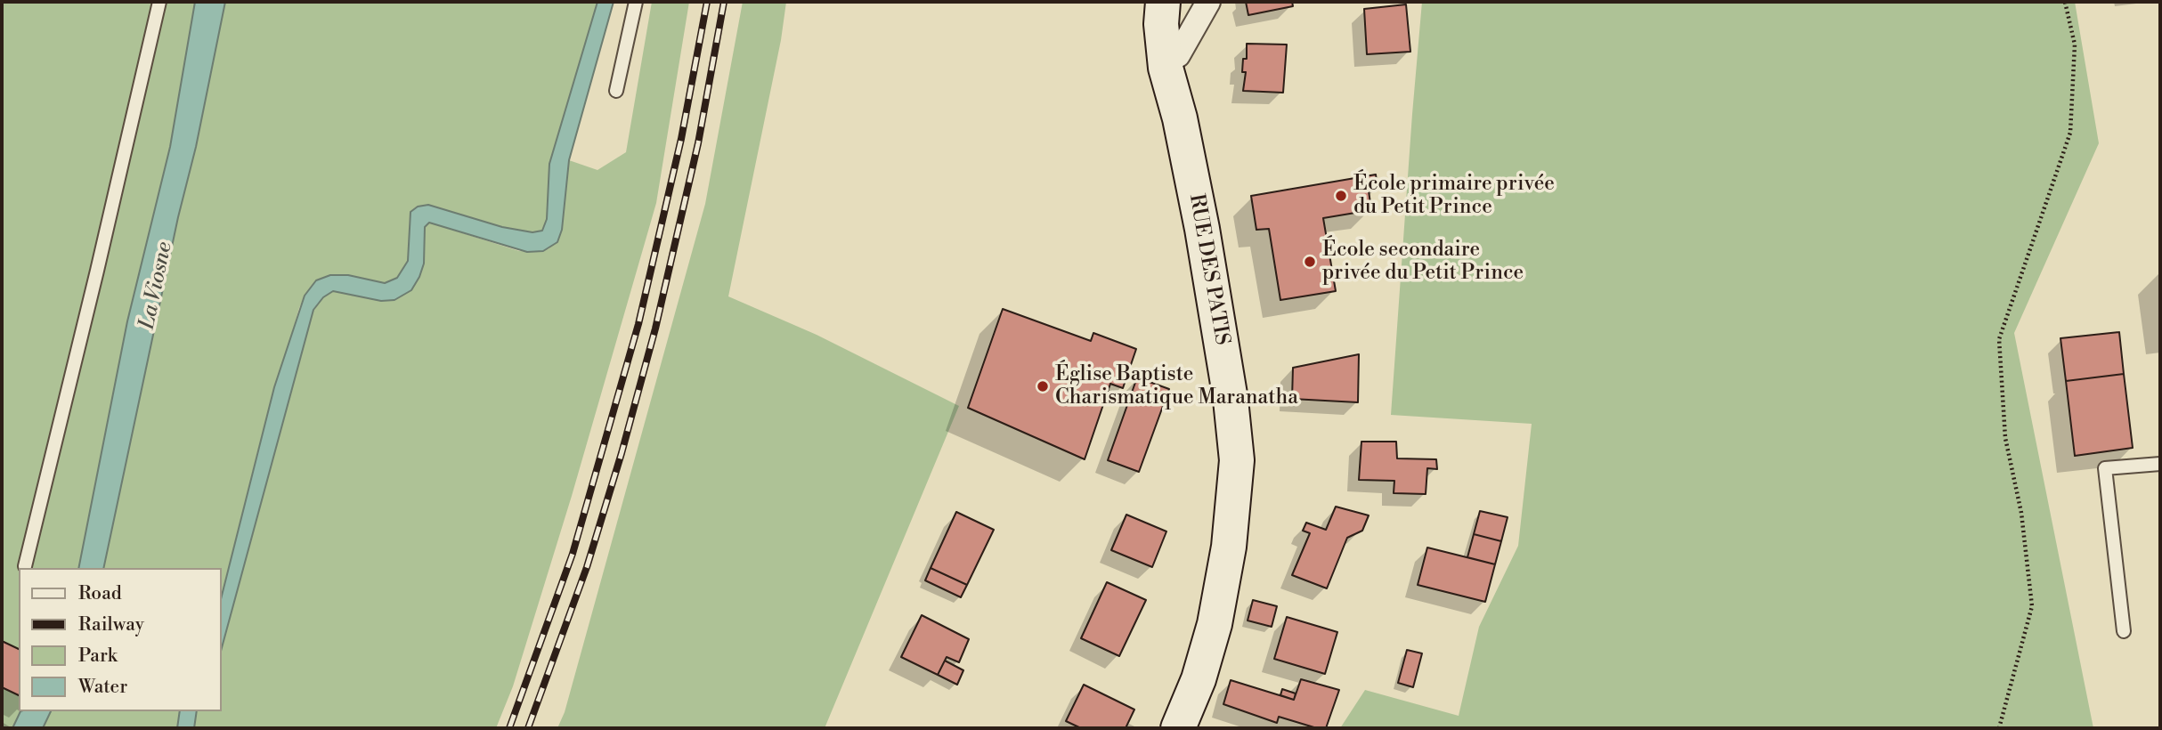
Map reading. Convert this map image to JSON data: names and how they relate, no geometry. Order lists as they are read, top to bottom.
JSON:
{
  "streets": {
    "main road": ["RUE DES PATIS"]
  },
  "water": ["La Viosne"],
  "places": ["École primaire privée du Petit Prince", "École secondaire privée du Petit Prince", "Église Baptiste Charismatique Maranatha"],
  "legend": [
    "Road",
    "Railway",
    "Park",
    "Water"
  ]
}
